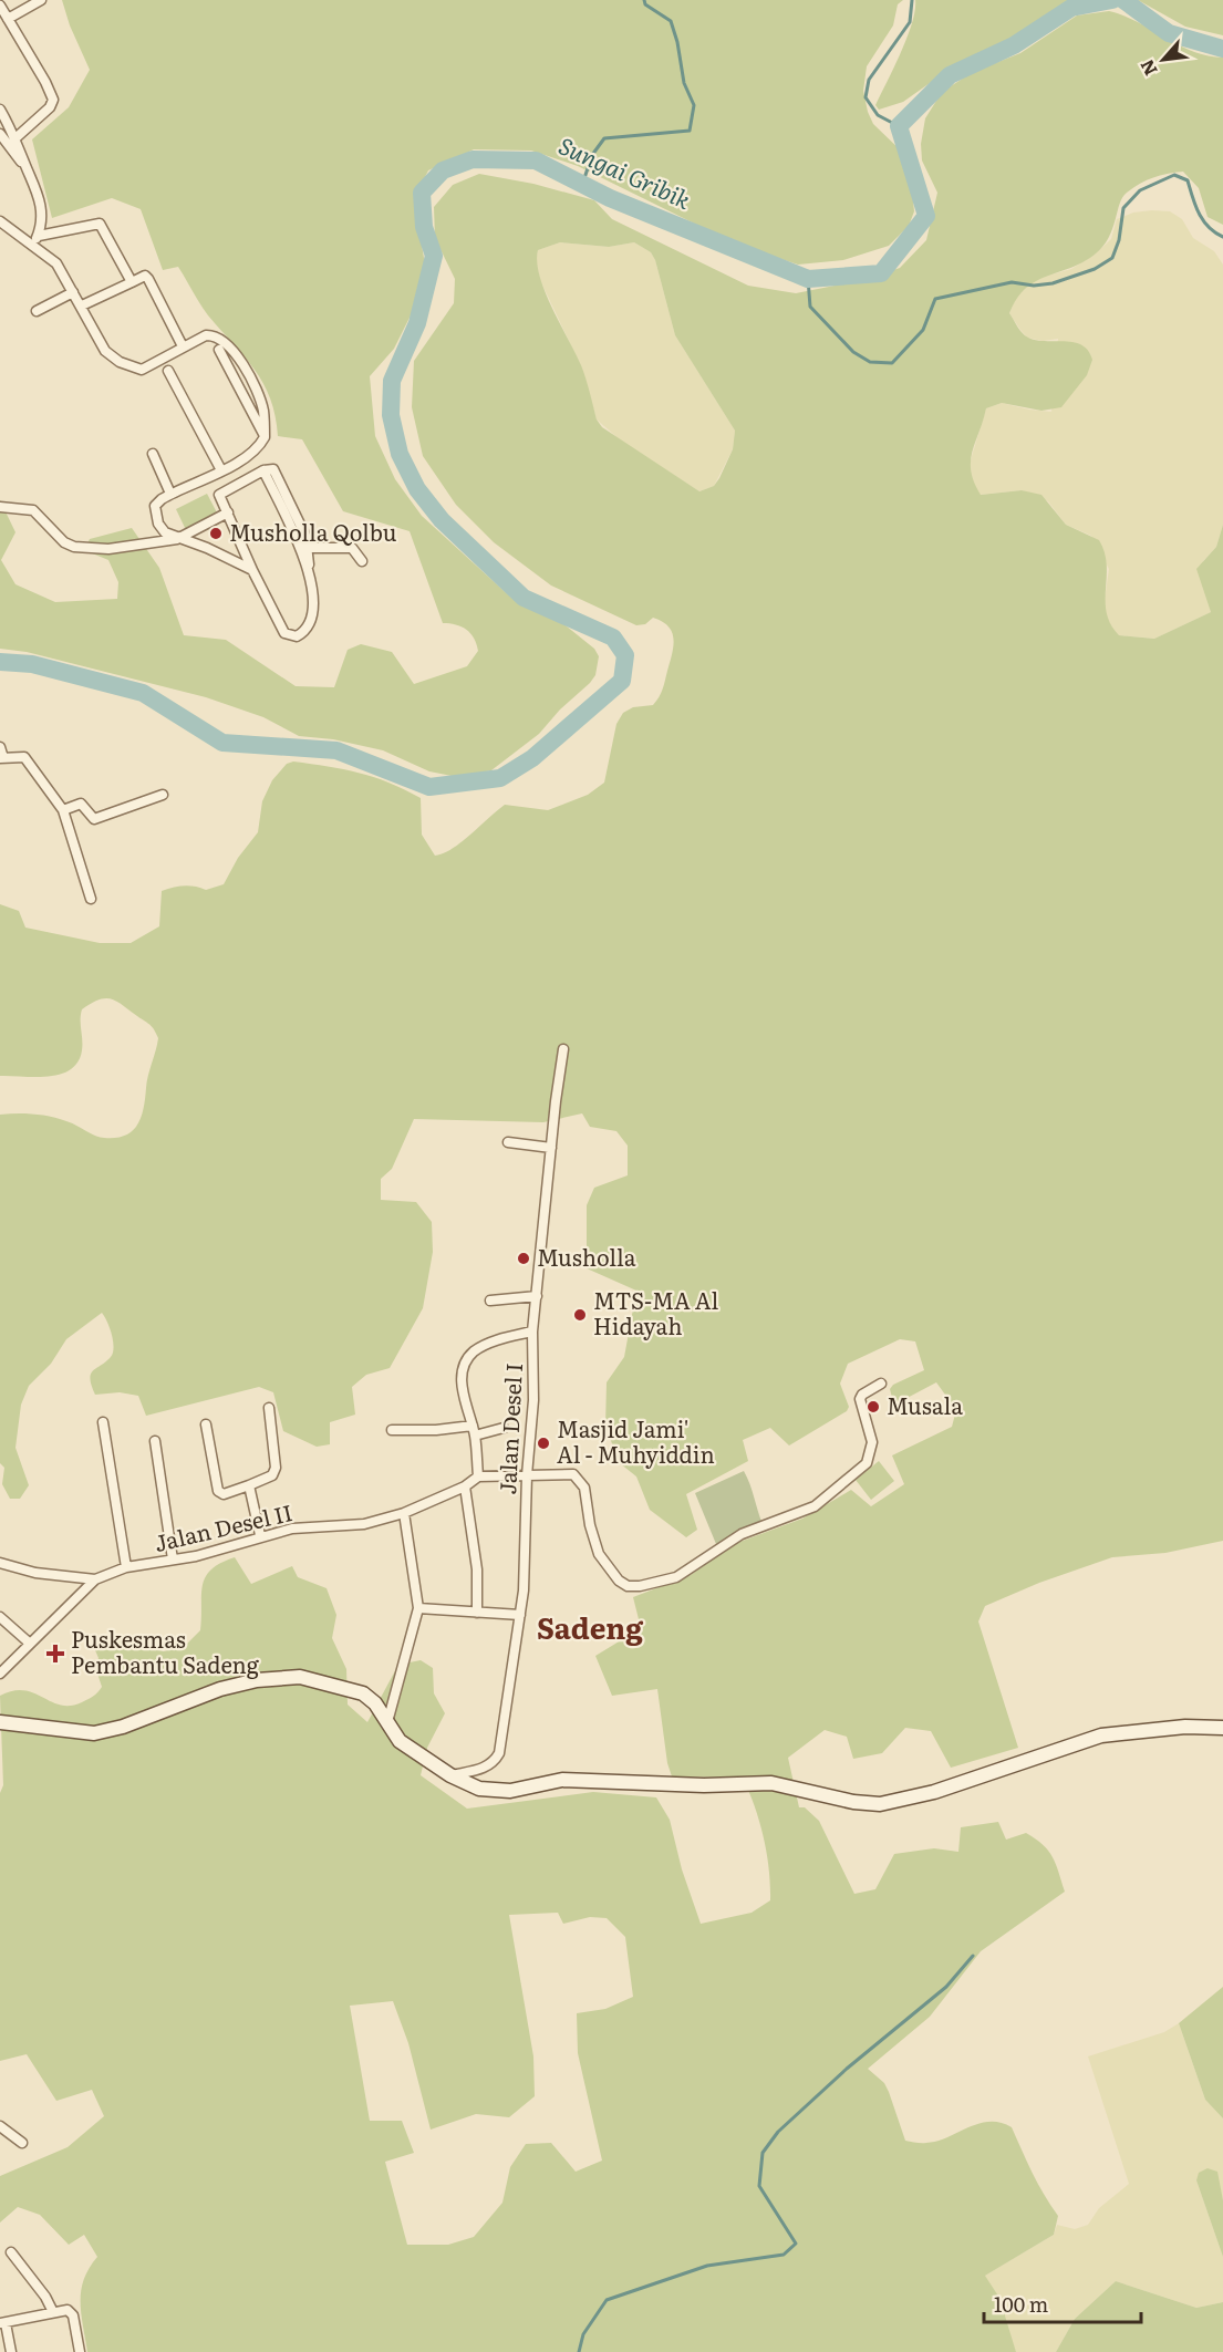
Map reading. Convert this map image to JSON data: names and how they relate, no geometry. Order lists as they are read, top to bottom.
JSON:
{
  "streets": {
    "street": ["Jalan Desel I", "Jalan Desel II"]
  },
  "districts": ["Sadeng"],
  "water": ["Sungai Gribik"],
  "places": {
    "other": [
      "Musholla Qolbu",
      "Musholla",
      "MTS-MA Al Hidayah",
      "Musala",
      "Masjid Jami' Al - Muhyiddin"
    ],
    "health": ["Puskesmas Pembantu Sadeng"]
  },
  "scale_bar": "100 m",
  "north": "bottom left"
}
